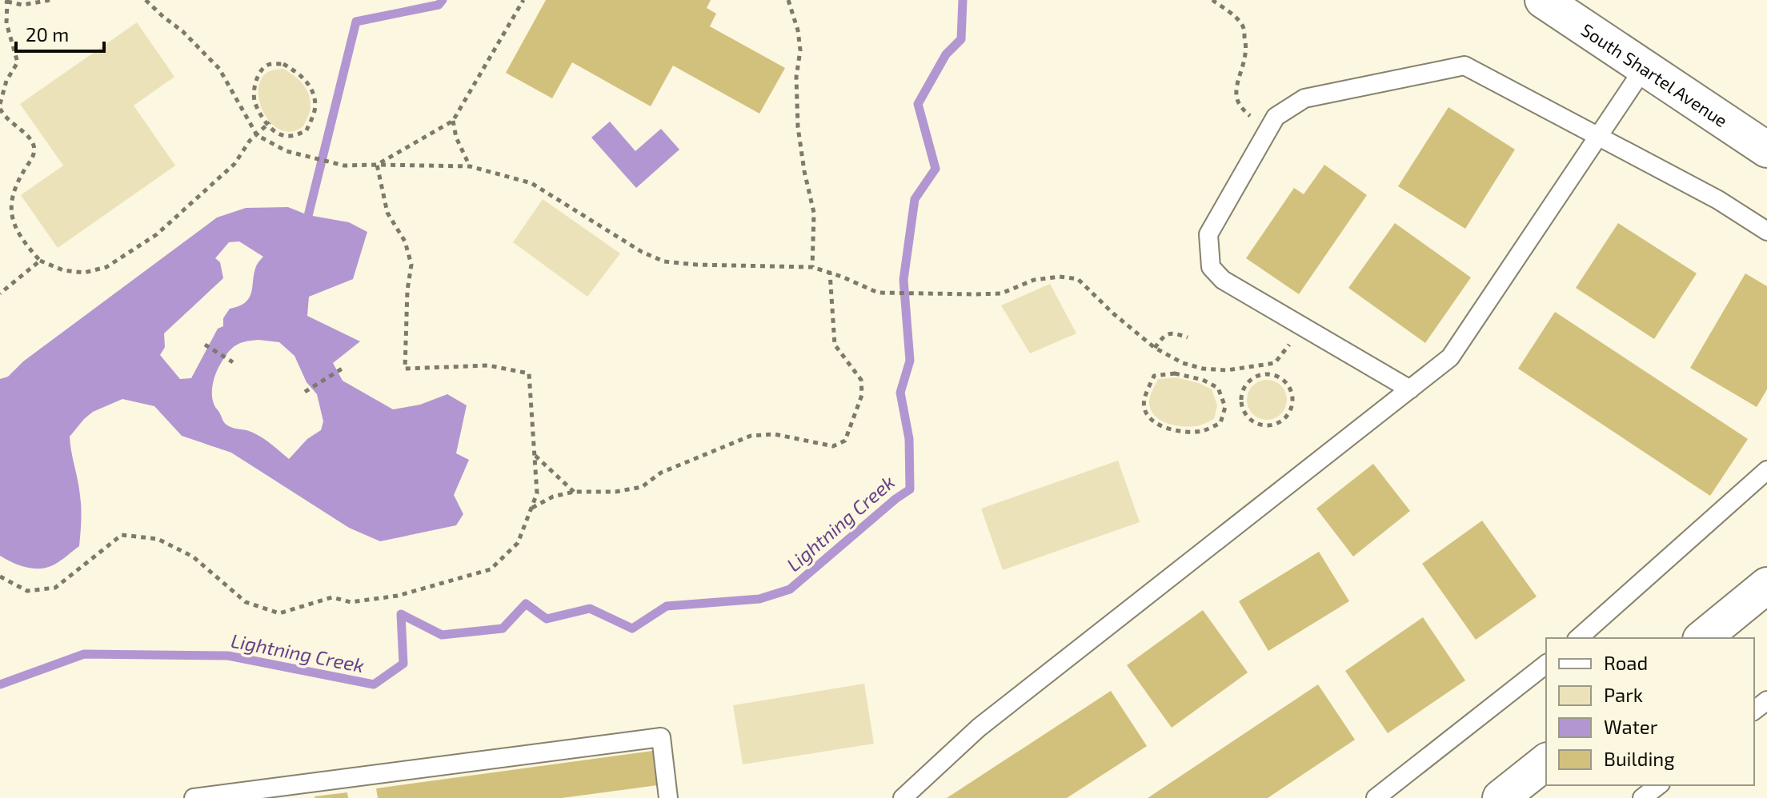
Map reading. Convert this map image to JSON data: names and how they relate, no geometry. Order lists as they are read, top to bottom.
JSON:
{
  "streets": {
    "street": ["South Shartel Avenue"]
  },
  "water": ["Lightning Creek"],
  "legend": [
    "Road",
    "Park",
    "Water",
    "Building"
  ],
  "scale_bar": "20 m"
}
